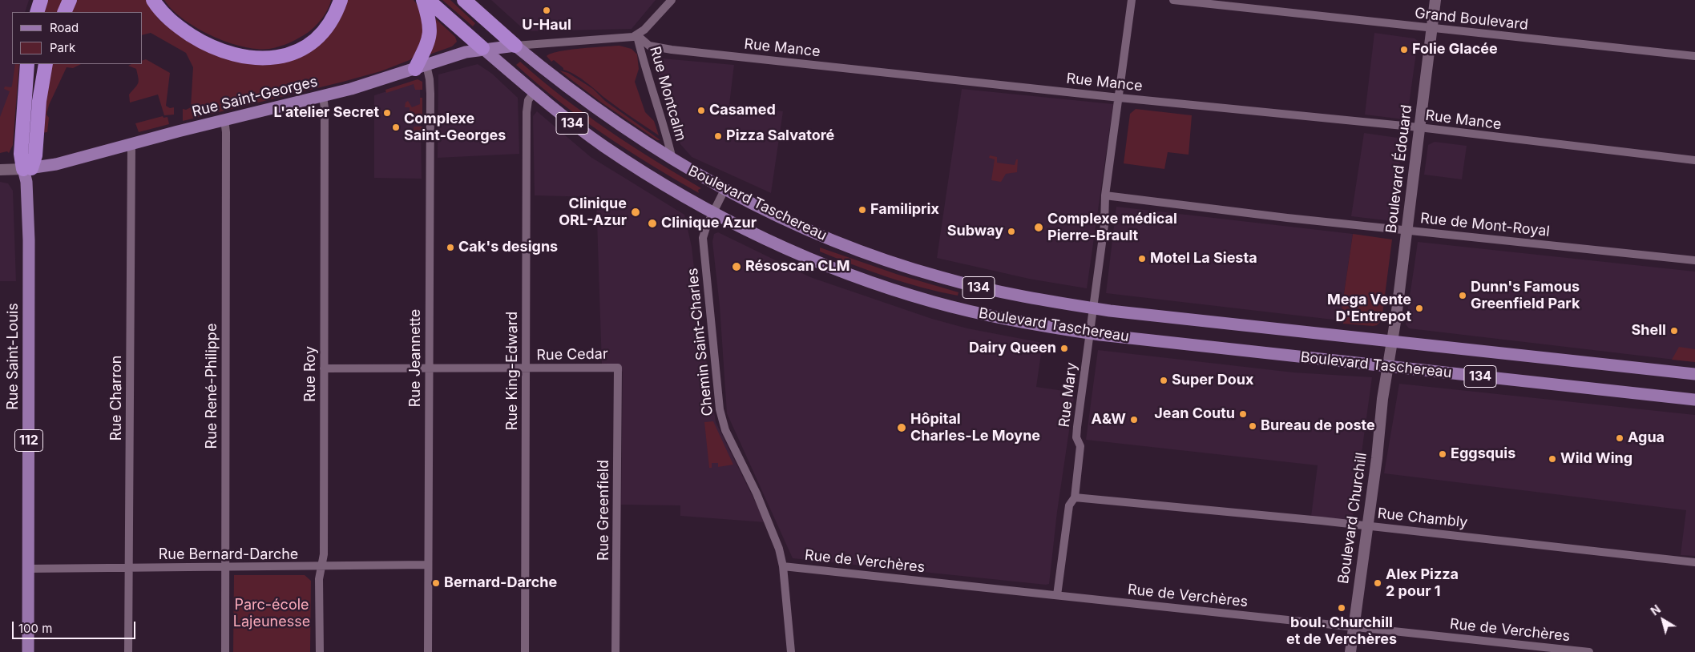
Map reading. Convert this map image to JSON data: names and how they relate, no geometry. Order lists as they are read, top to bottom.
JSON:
{
  "streets": {
    "highway": ["134", "Boulevard Taschereau"],
    "main road": ["Rue Saint-Georges", "Rue Saint-Louis", "112"],
    "street": [
      "Grand Boulevard",
      "Rue Mance",
      "Rue Montcalm",
      "Boulevard Édouard",
      "Rue de Mont-Royal",
      "Chemin Saint-Charles",
      "Rue Cedar",
      "Rue Jeannette",
      "Rue King-Edward",
      "Rue Roy",
      "Rue René-Philippe",
      "Rue Mary",
      "Rue Charron",
      "Rue Greenfield",
      "Boulevard Churchill",
      "Rue Chambly",
      "Rue Bernard-Darche",
      "Rue de Verchères"
    ]
  },
  "crossings": [
    ["Grand Boulevard", "Boulevard Édouard"],
    ["Rue Mance", "Rue Montcalm"],
    ["Rue Mance", "Boulevard Édouard"],
    ["Rue Mance", "Rue Mary"],
    ["Rue Montcalm", "Boulevard Taschereau"],
    ["Rue Saint-Georges", "Boulevard Taschereau"],
    ["Rue Saint-Georges", "Rue Saint-Louis"],
    ["Rue Saint-Georges", "Rue Jeannette"],
    ["Rue Saint-Georges", "Rue Roy"],
    ["Rue Saint-Georges", "Rue René-Philippe"],
    ["Rue Saint-Georges", "Rue Charron"],
    ["Boulevard Édouard", "Boulevard Taschereau"],
    ["Boulevard Édouard", "Rue de Mont-Royal"],
    ["Boulevard Édouard", "Boulevard Churchill"],
    ["Boulevard Taschereau", "Chemin Saint-Charles"],
    ["Boulevard Taschereau", "Rue King-Edward"],
    ["Boulevard Taschereau", "Rue Mary"],
    ["Boulevard Taschereau", "Boulevard Churchill"],
    ["Rue de Mont-Royal", "Rue Mary"],
    ["Chemin Saint-Charles", "Rue de Verchères"],
    ["Rue Cedar", "Rue Jeannette"],
    ["Rue Cedar", "Rue King-Edward"],
    ["Rue Cedar", "Rue Roy"],
    ["Rue Cedar", "Rue Greenfield"],
    ["Rue Saint-Louis", "Rue Bernard-Darche"],
    ["Rue Jeannette", "Rue Bernard-Darche"],
    ["Rue Roy", "Rue Bernard-Darche"],
    ["Rue René-Philippe", "Rue Bernard-Darche"],
    ["Rue Mary", "Rue Chambly"],
    ["Rue Mary", "Rue de Verchères"],
    ["Rue Charron", "Rue Bernard-Darche"],
    ["Boulevard Churchill", "Rue Chambly"],
    ["Boulevard Churchill", "Rue de Verchères"]
  ],
  "parks": ["Parc-école Lajeunesse"],
  "places": [
    "U-Haul",
    "Folie Glacée",
    "Casamed",
    "L'atelier Secret",
    "Complexe Saint-Georges",
    "Pizza Salvatoré",
    "Familiprix",
    "Clinique ORL-Azur",
    "Clinique Azur",
    "Complexe médical Pierre-Brault",
    "Subway",
    "Cak's designs",
    "Motel La Siesta",
    "Résoscan CLM",
    "Dunn's Famous Greenfield Park",
    "Mega Vente D'Entrepot",
    "Shell",
    "Dairy Queen",
    "Super Doux",
    "Jean Coutu",
    "A&W",
    "Bureau de poste",
    "Hôpital Charles-Le Moyne",
    "Agua",
    "Eggsquis",
    "Wild Wing",
    "Bernard-Darche",
    "Alex Pizza 2 pour 1",
    "boul. Churchill et de Verchères"
  ],
  "legend": ["Road", "Park"],
  "scale_bar": "100 m",
  "north": "top left"
}
